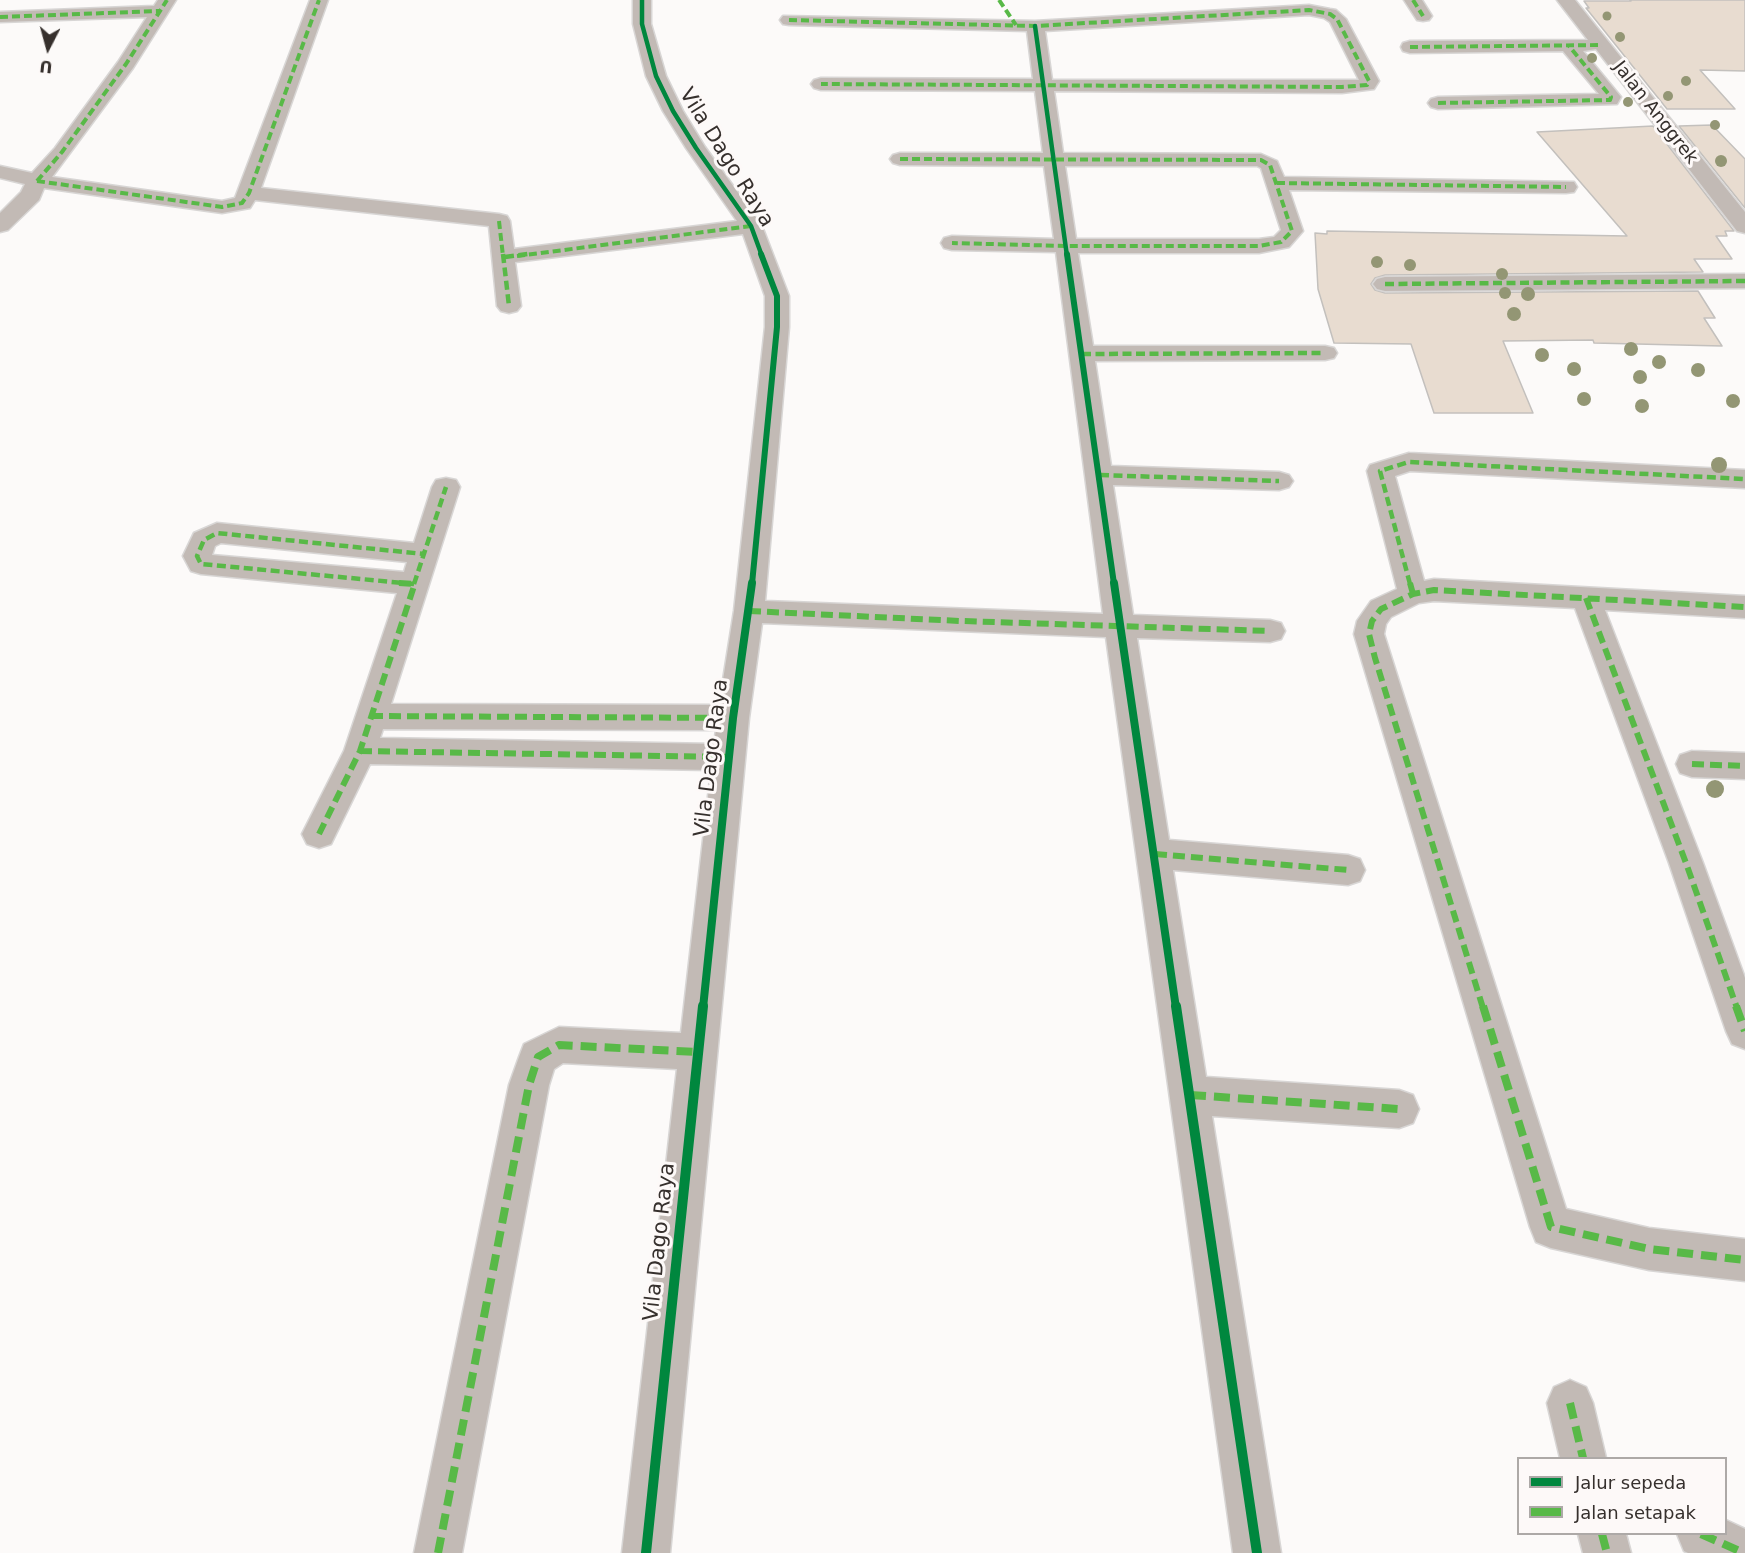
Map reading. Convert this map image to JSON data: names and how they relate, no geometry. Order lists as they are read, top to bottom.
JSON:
{
  "streets": {
    "street": ["Jalan Anggrek", "Vila Dago Raya"]
  },
  "legend": ["Jalur sepeda", "Jalan setapak"],
  "north": "bottom"
}
